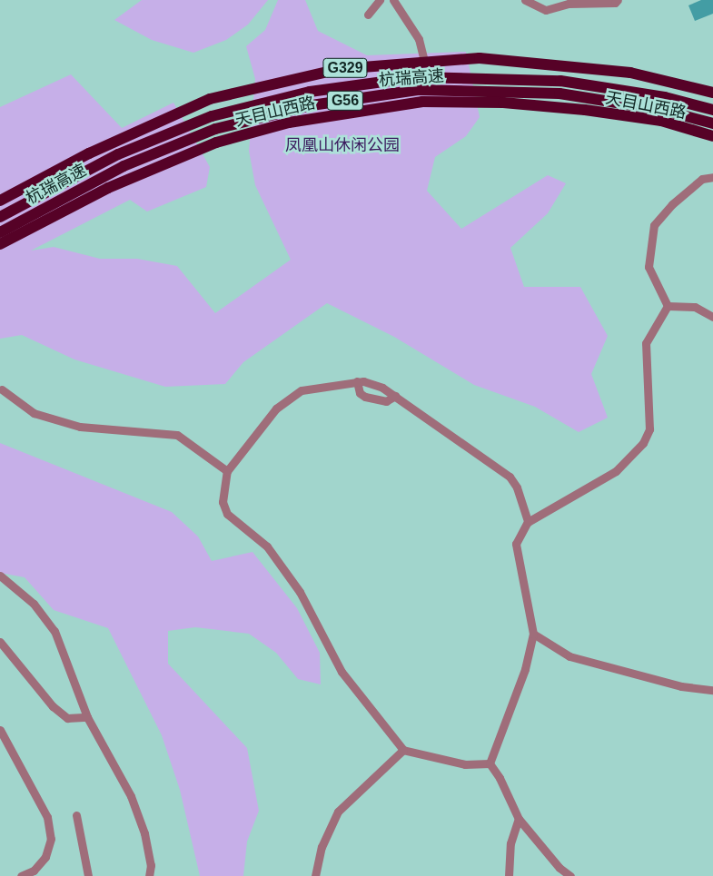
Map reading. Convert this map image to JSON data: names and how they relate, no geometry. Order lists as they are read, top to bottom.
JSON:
{
  "streets": {
    "highway": [
      "G329",
      "杭瑞高速",
      "G56",
      "天目山西路"
    ]
  },
  "parks": ["凤凰山休闲公园"]
}
